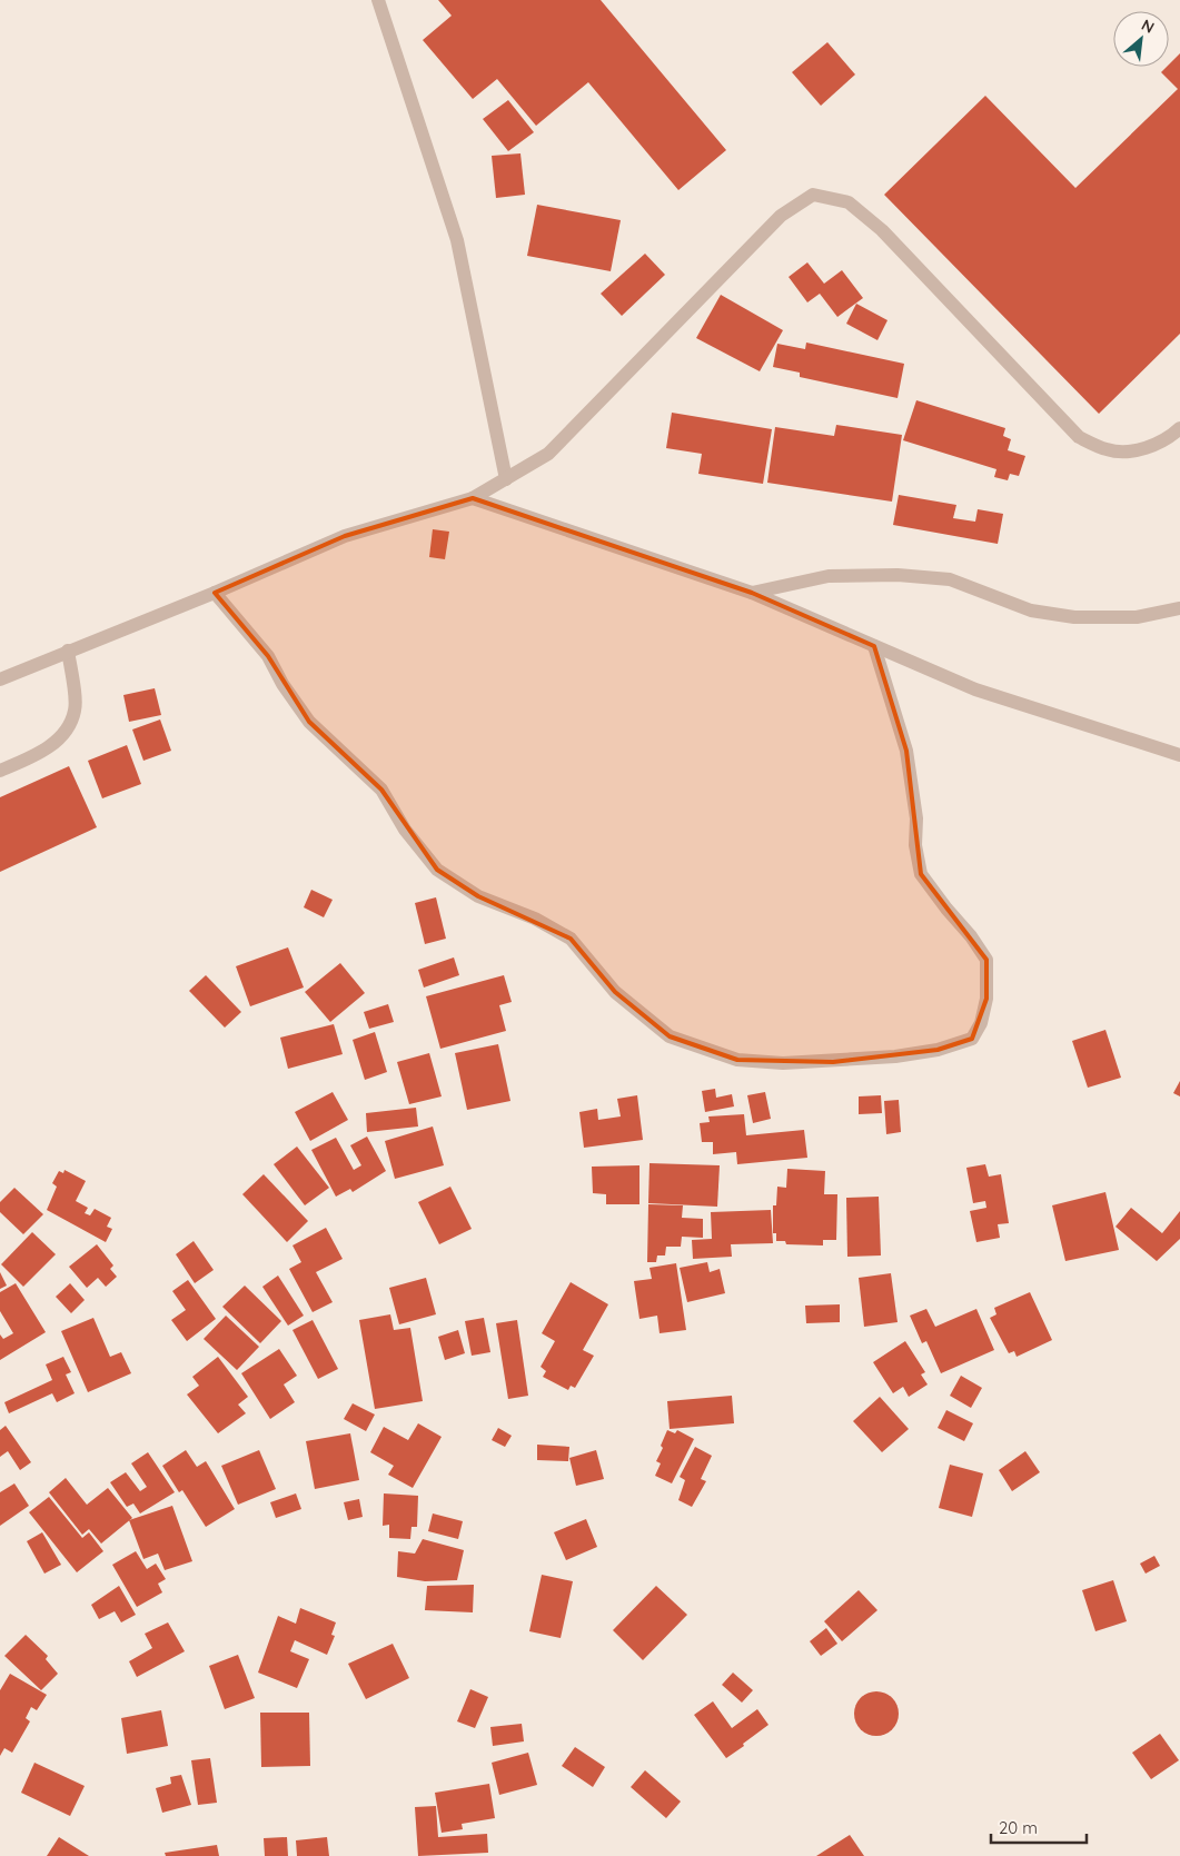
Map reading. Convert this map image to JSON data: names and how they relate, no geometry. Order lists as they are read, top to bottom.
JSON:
{
  "scale_bar": "20 m",
  "north": "top right"
}
